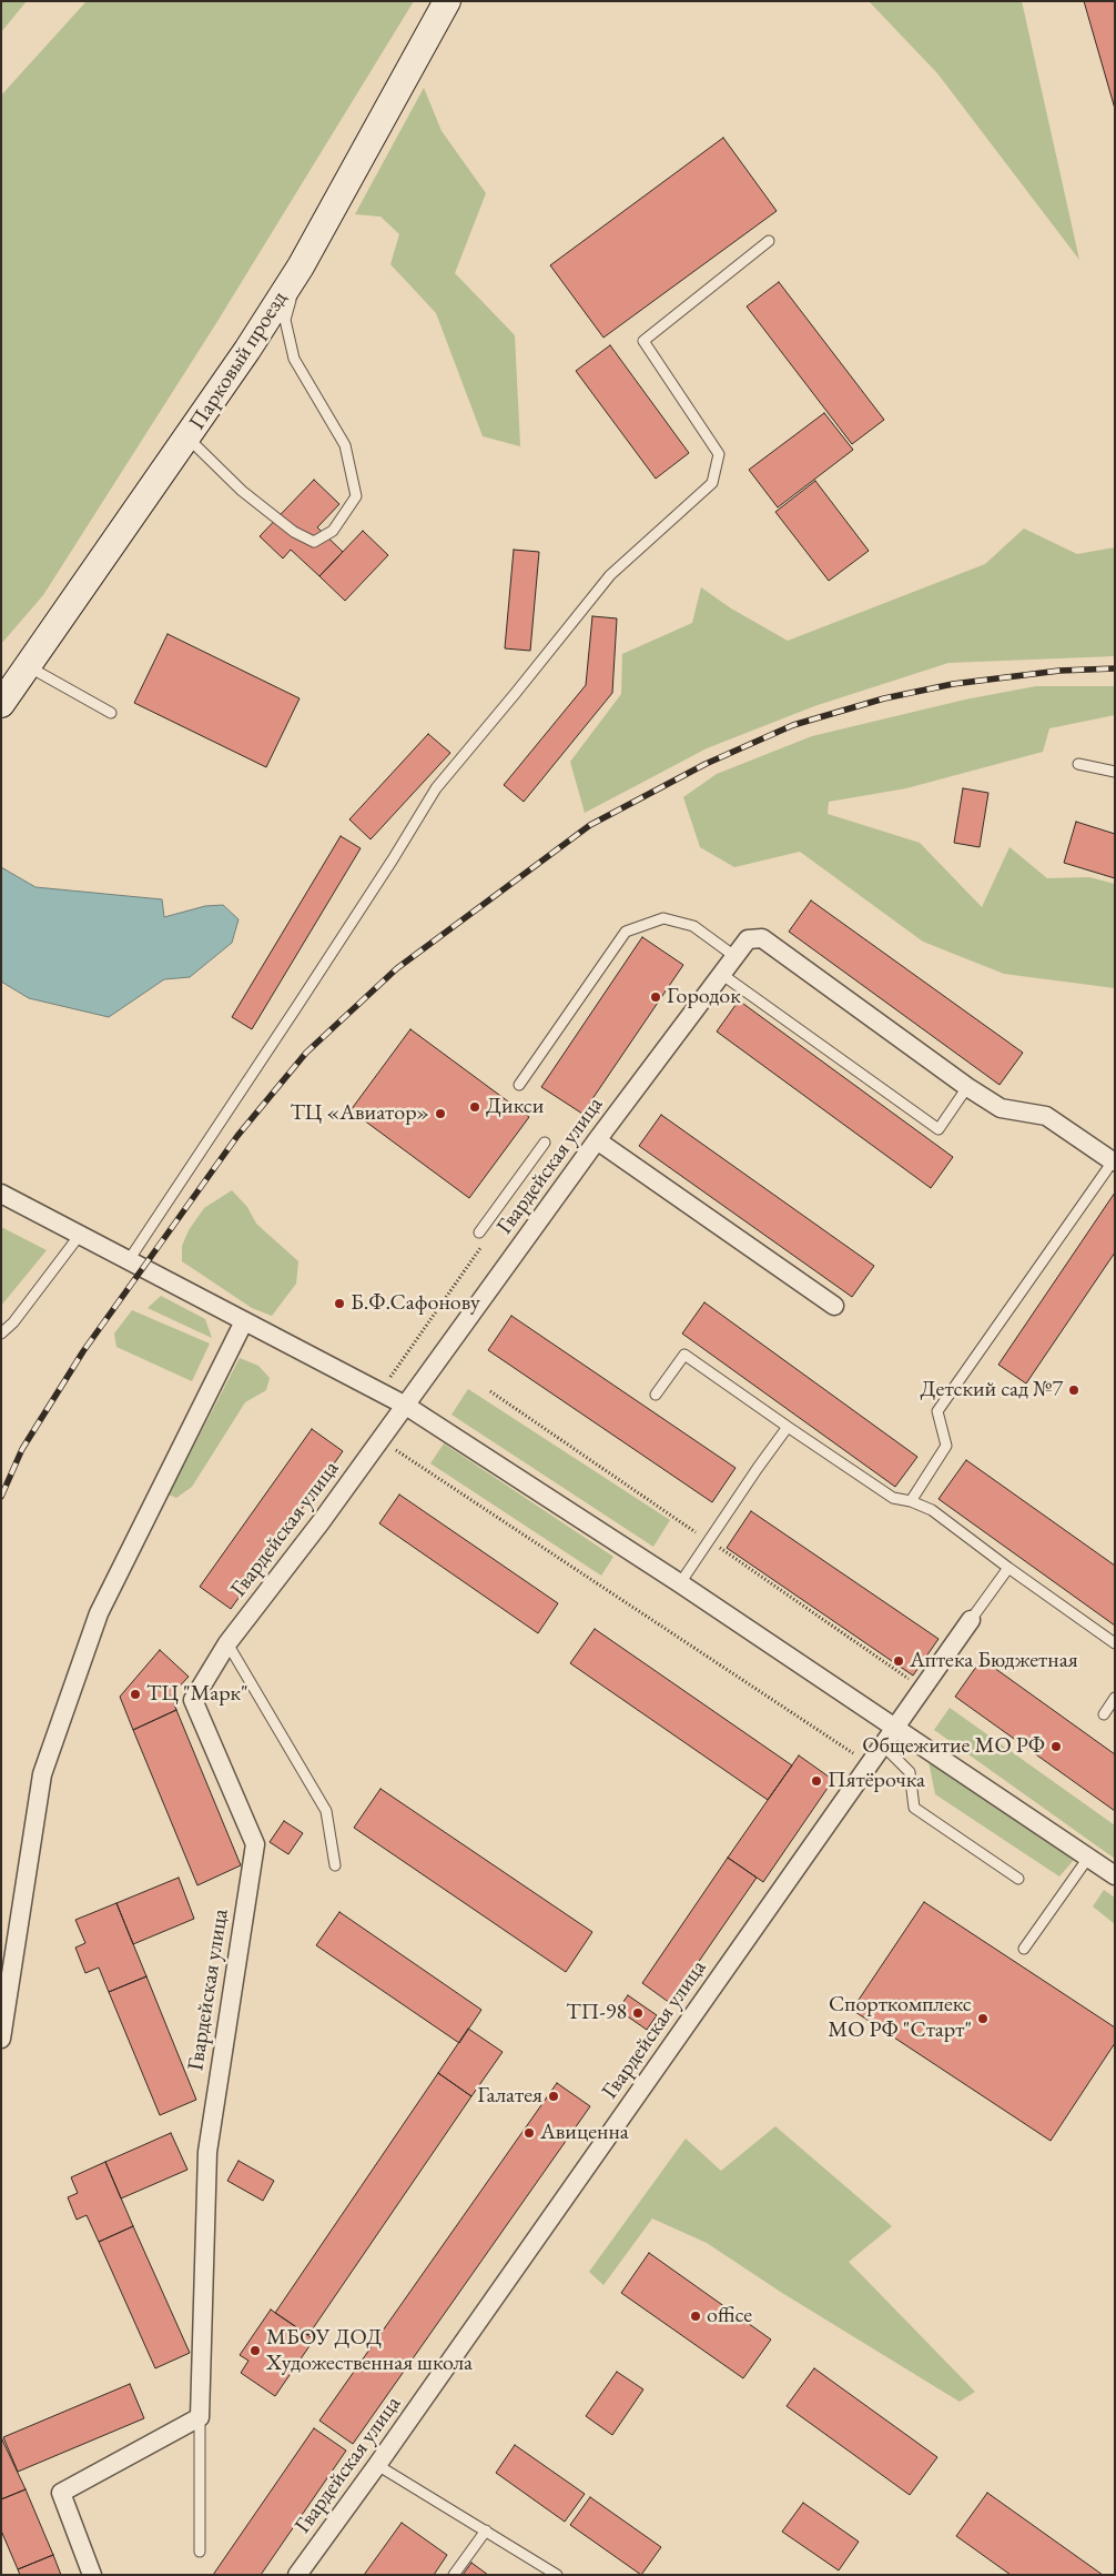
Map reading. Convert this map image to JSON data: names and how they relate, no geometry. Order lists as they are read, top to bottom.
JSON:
{
  "streets": {
    "main road": ["Парковый проезд"],
    "street": ["Гвардейская улица"]
  },
  "places": [
    "Городок",
    "Дикси",
    "ТЦ «Авиатор»",
    "Б.Ф.Сафонову",
    "Детский сад №7",
    "Аптека Бюджетная",
    "ТЦ \"Марк\"",
    "Общежитие МО РФ",
    "Пятёрочка",
    "ТП-98",
    "Спорткомплекс МО РФ \"Старт\"",
    "Галатея",
    "Авиценна",
    "office",
    "МБОУ ДОД Художественная школа"
  ]
}
